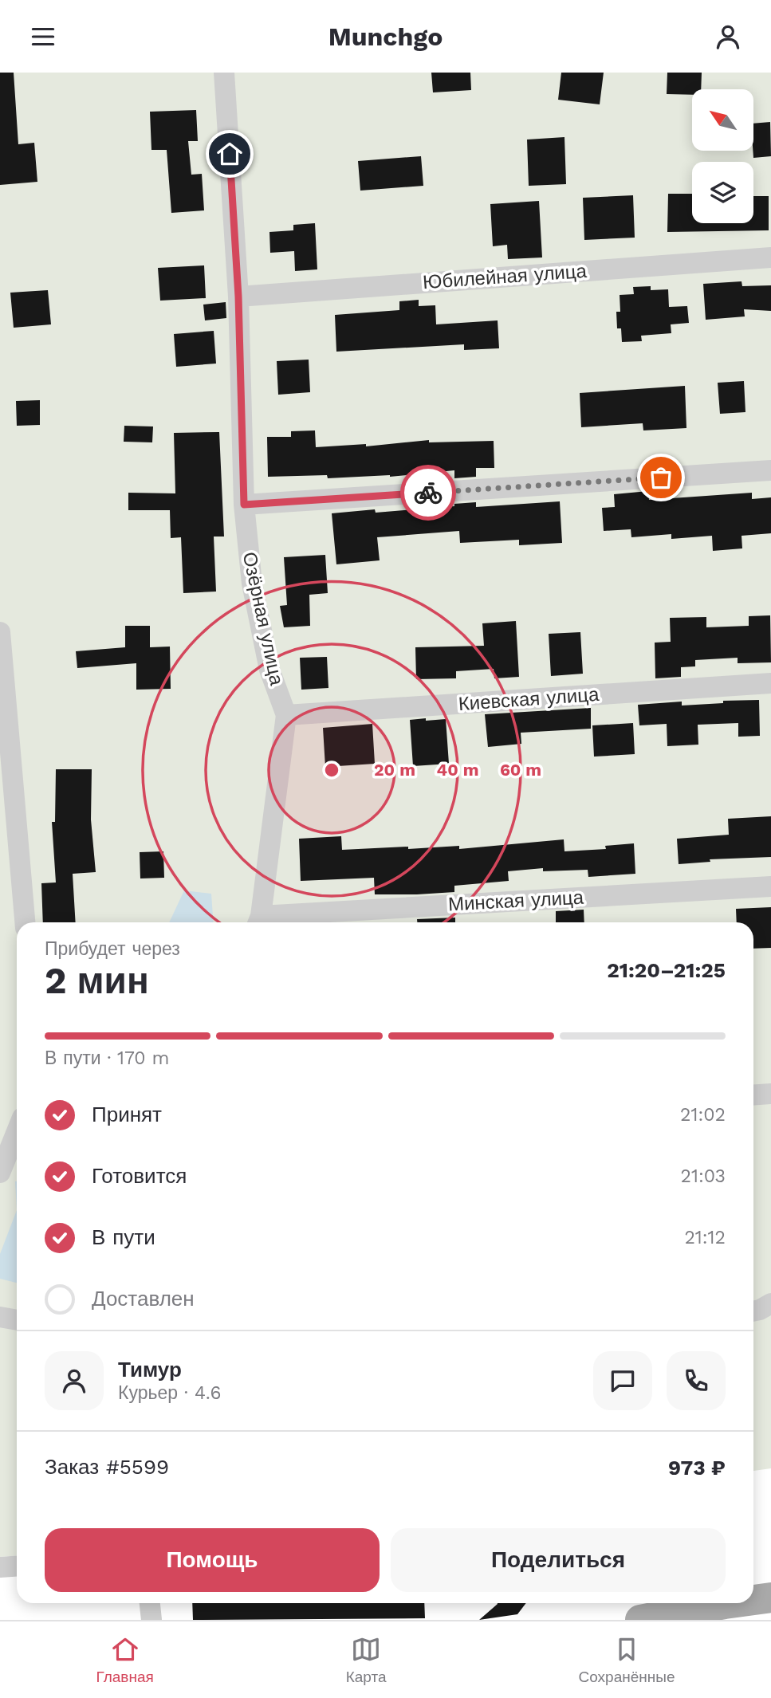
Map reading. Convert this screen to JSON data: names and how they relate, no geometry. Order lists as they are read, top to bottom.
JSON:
{
  "streets": {
    "street": [
      "Юбилейная улица",
      "Озёрная улица",
      "Киевская улица",
      "Минская улица"
    ]
  },
  "crossings": [
    ["Юбилейная улица", "Озёрная улица"],
    ["Озёрная улица", "Киевская улица"],
    ["Озёрная улица", "Минская улица"]
  ],
  "north": "top left",
  "page": {
    "header": "Munchgo",
    "heading": ["2 мин", "Прибудет через", "21:20–21:25"],
    "panel": [
      "Тимур",
      "Курьер · 4.6",
      "Заказ #5599",
      "973 ₽"
    ],
    "bar": "В пути · 170 m",
    "list": [
      ["Принят", "21:02"],
      ["Готовится", "21:03"],
      ["В пути", "21:12"],
      "Доставлен"
    ],
    "buttons": ["Помощь", "Поделиться"],
    "tabs": ["Главная", "Карта", "Сохранённые"]
  },
  "rings": ["20 m", "40 m", "60 m"]
}
